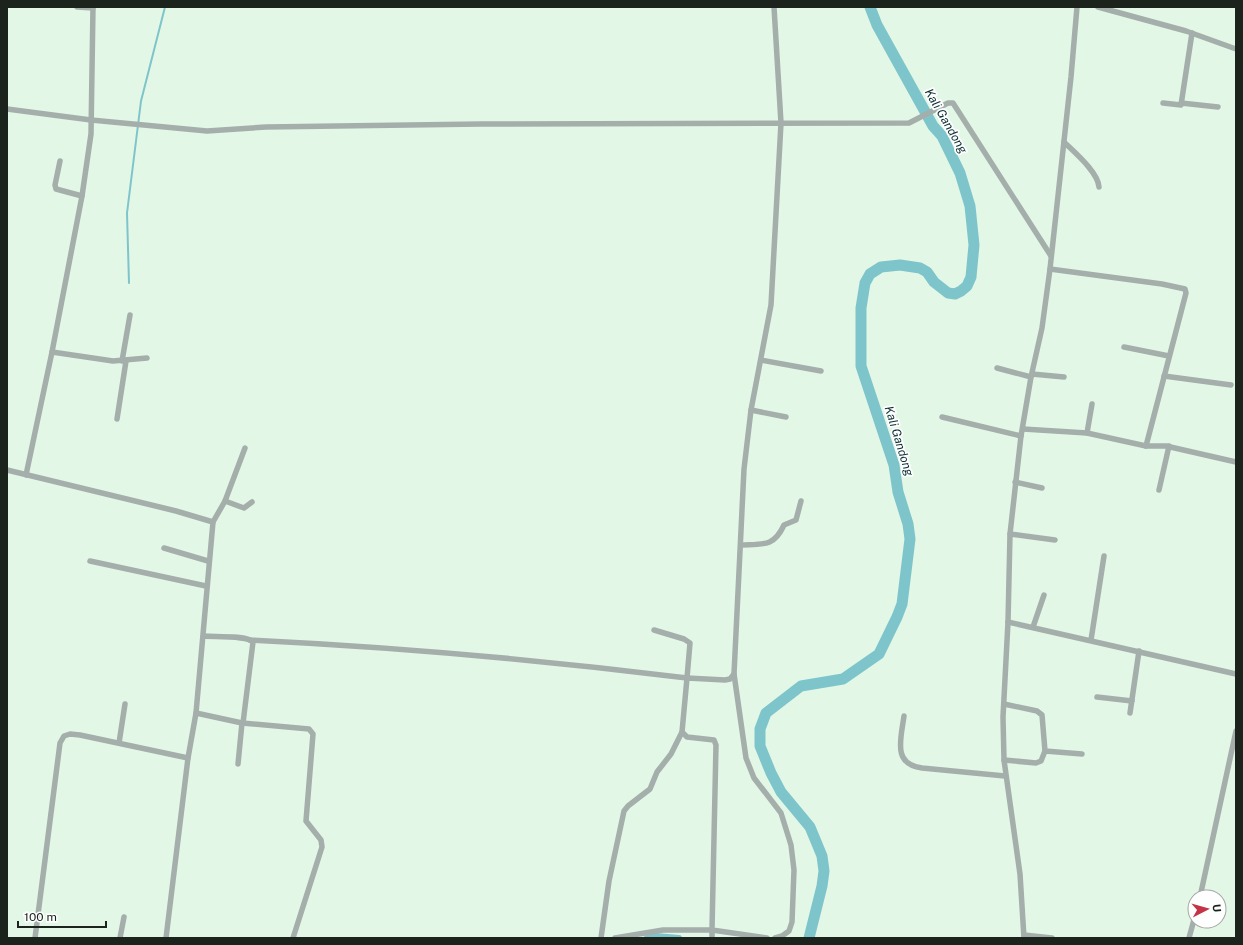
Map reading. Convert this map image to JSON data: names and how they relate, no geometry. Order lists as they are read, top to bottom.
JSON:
{
  "water": ["Kali Gandong"],
  "scale_bar": "100 m",
  "north": "right"
}
